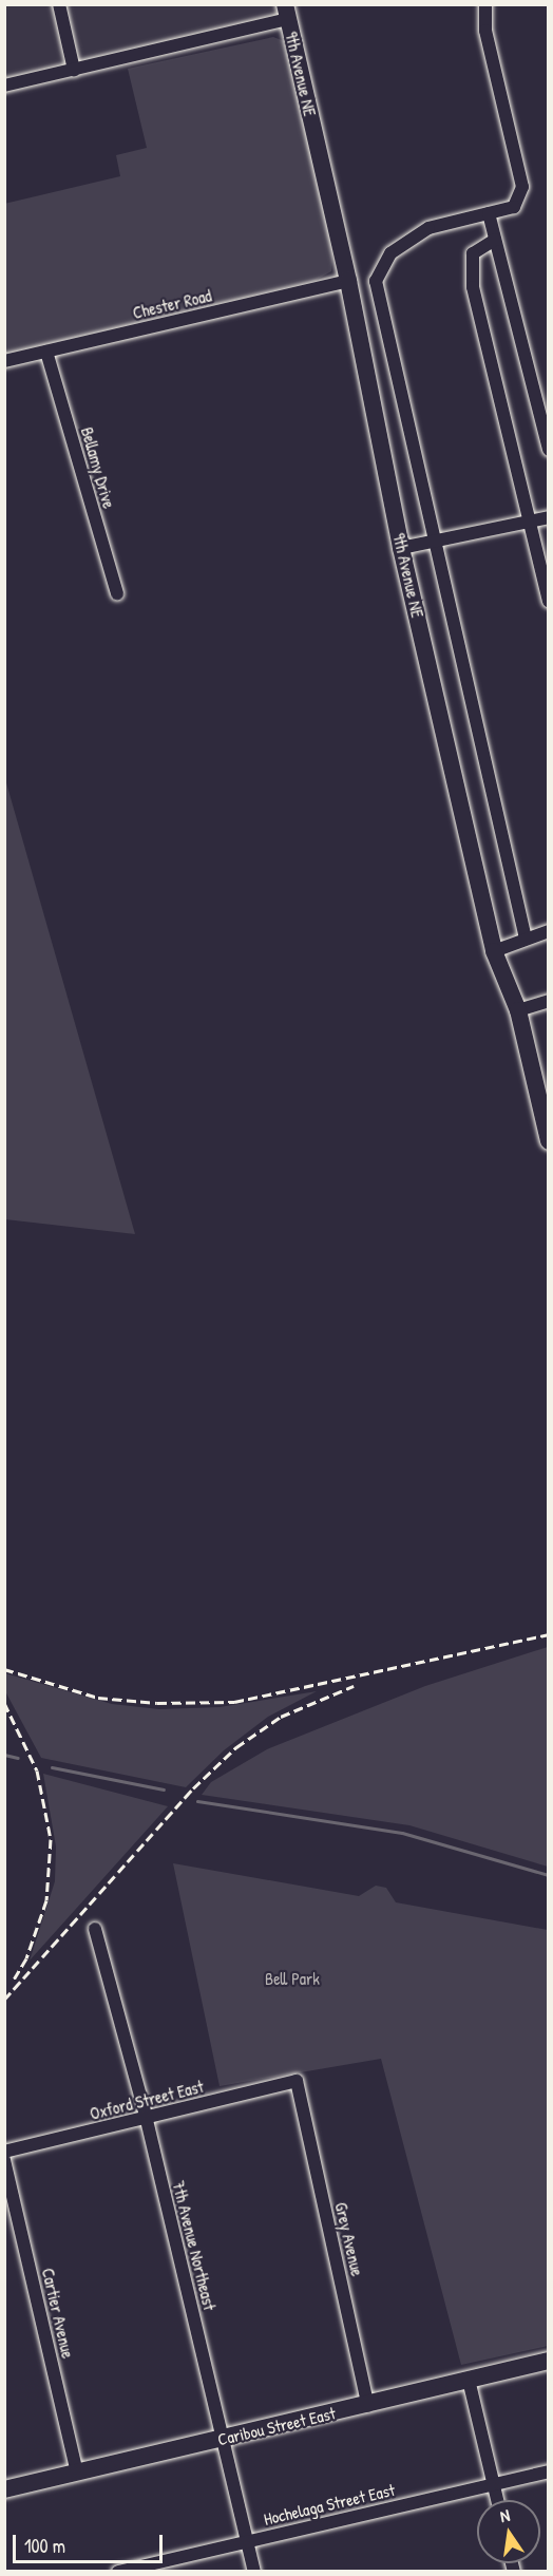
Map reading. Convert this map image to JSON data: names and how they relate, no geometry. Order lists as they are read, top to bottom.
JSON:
{
  "streets": {
    "street": [
      "9th Avenue NE",
      "Chester Road",
      "Bellamy Drive",
      "Oxford Street East",
      "Grey Avenue",
      "7th Avenue Northeast",
      "Cartier Avenue",
      "Caribou Street East",
      "Hochelaga Street East"
    ]
  },
  "crossings": [
    ["9th Avenue NE", "Chester Road"],
    ["Chester Road", "Bellamy Drive"],
    ["Oxford Street East", "Grey Avenue"],
    ["Oxford Street East", "7th Avenue Northeast"],
    ["Grey Avenue", "Caribou Street East"],
    ["7th Avenue Northeast", "Caribou Street East"],
    ["7th Avenue Northeast", "Hochelaga Street East"],
    ["Cartier Avenue", "Caribou Street East"]
  ],
  "parks": ["Bell Park"],
  "scale_bar": "100 m",
  "north": "top"
}
